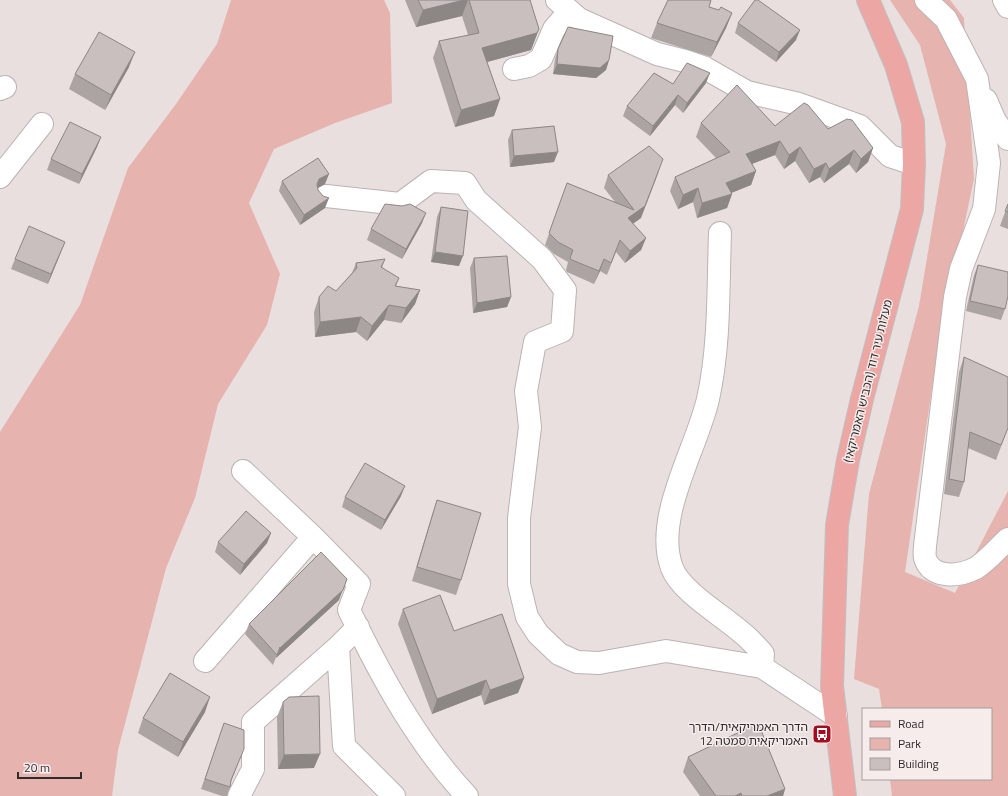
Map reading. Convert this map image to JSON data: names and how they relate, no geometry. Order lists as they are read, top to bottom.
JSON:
{
  "streets": {
    "main road": ["מעלות עיר דוד (הכביש האמריקאי)"]
  },
  "places": {
    "bus stop": ["הדרך האמריקאית/הדרך האמריקאית סמטה 12"]
  },
  "legend": ["Road", "Park", "Building"],
  "scale_bar": "20 m"
}
